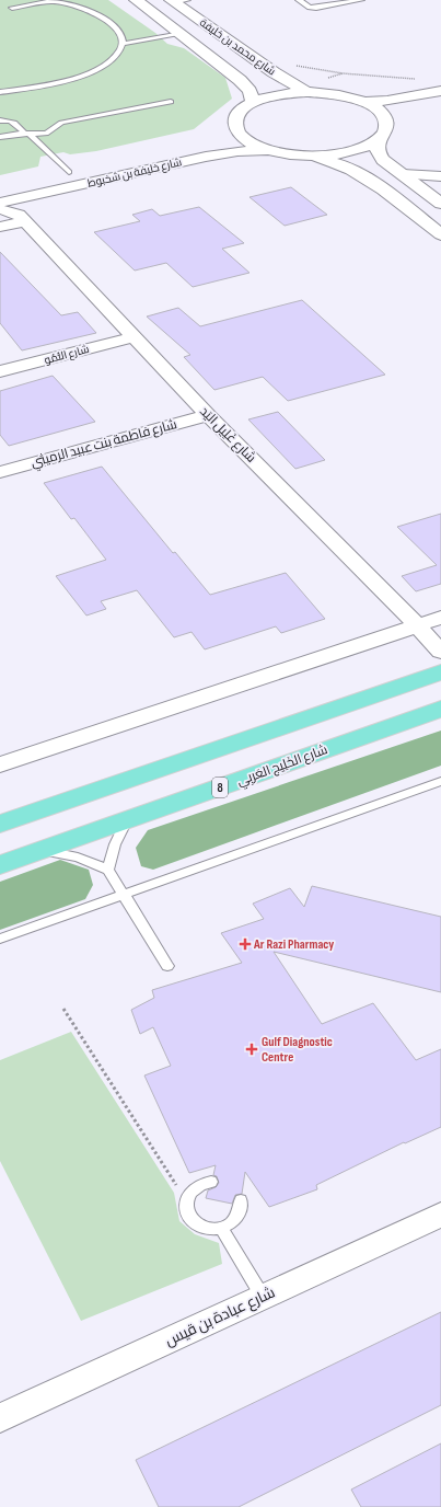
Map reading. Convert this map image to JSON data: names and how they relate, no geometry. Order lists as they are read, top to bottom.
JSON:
{
  "streets": {
    "highway": ["شارع الخَلِيج العَربِي", "8"],
    "main road": ["شارع محمد بن خليفة", "شارع خليفة بن شخبوط"],
    "street": [
      "شارع النُّمُو",
      "شارع غَلِيل اليَد",
      "شارع فاطمة بنت عبيد الرميثي",
      "شارع عبادة بن قيس"
    ]
  },
  "crossings": [
    ["شارع النُّمُو", "شارع غَلِيل اليَد"],
    ["شارع غَلِيل اليَد", "شارع فاطمة بنت عبيد الرميثي"]
  ],
  "places": {
    "health": ["Ar Razi Pharmacy", "Gulf Diagnostic Centre"]
  }
}
